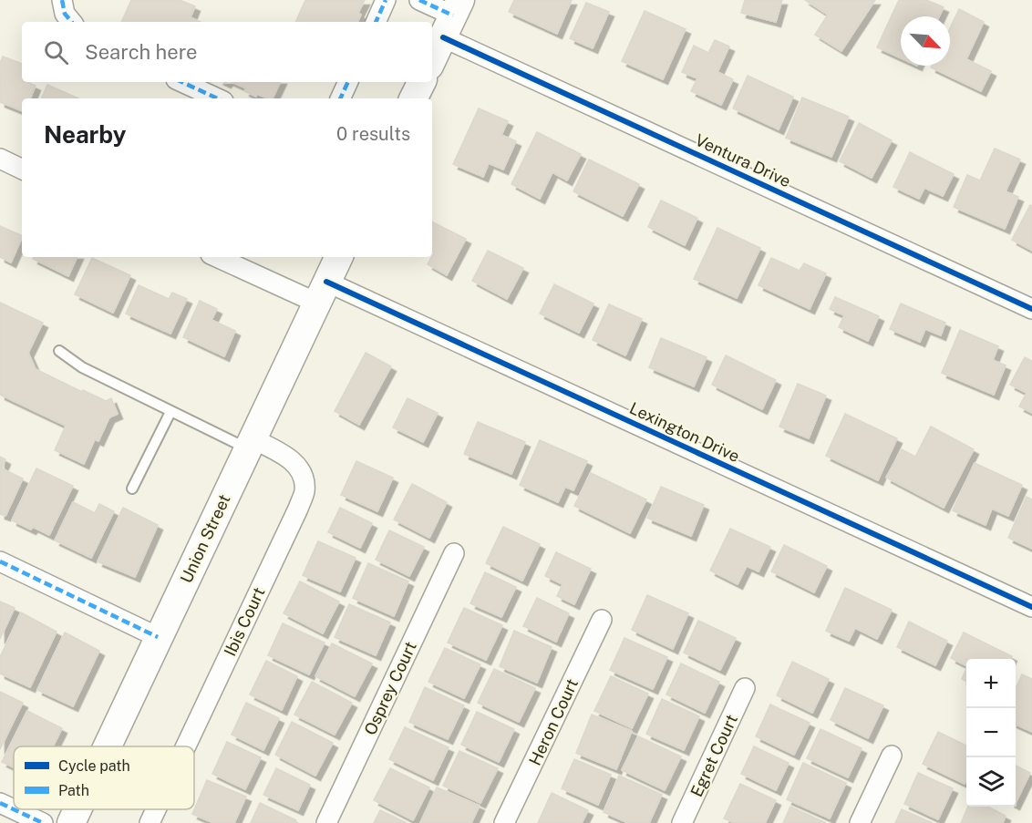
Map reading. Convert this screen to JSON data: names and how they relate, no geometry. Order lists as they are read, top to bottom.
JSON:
{
  "streets": {
    "street": [
      "Ventura Drive",
      "Lexington Drive",
      "Union Street",
      "Ibis Court",
      "Osprey Court",
      "Heron Court",
      "Egret Court"
    ]
  },
  "crossings": [
    ["Lexington Drive", "Union Street"],
    ["Union Street", "Ibis Court"]
  ],
  "legend": ["Cycle path", "Path"],
  "north": "bottom right",
  "page": {
    "search": "Search here",
    "heading": ["Nearby", "0 results"],
    "map_buttons": ["+", "−"]
  }
}
